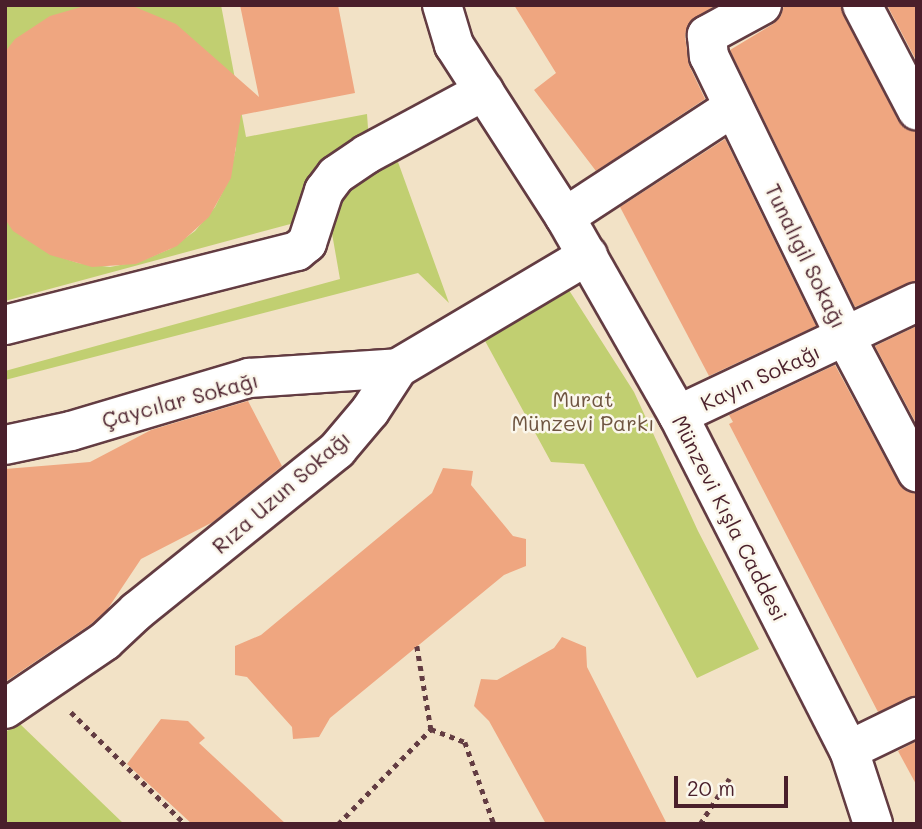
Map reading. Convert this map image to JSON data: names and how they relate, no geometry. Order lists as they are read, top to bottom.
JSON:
{
  "streets": {
    "street": [
      "Tunalıgil Sokağı",
      "Kayın Sokağı",
      "Çaycılar Sokağı",
      "Rıza Uzun Sokağı",
      "Münzevi Kışla Caddesi"
    ]
  },
  "crossings": [
    ["Tunalıgil Sokağı", "Kayın Sokağı"],
    ["Kayın Sokağı", "Münzevi Kışla Caddesi"],
    ["Çaycılar Sokağı", "Rıza Uzun Sokağı"],
    ["Rıza Uzun Sokağı", "Münzevi Kışla Caddesi"]
  ],
  "parks": ["Murat Münzevi Parkı"],
  "scale_bar": "20 m"
}
